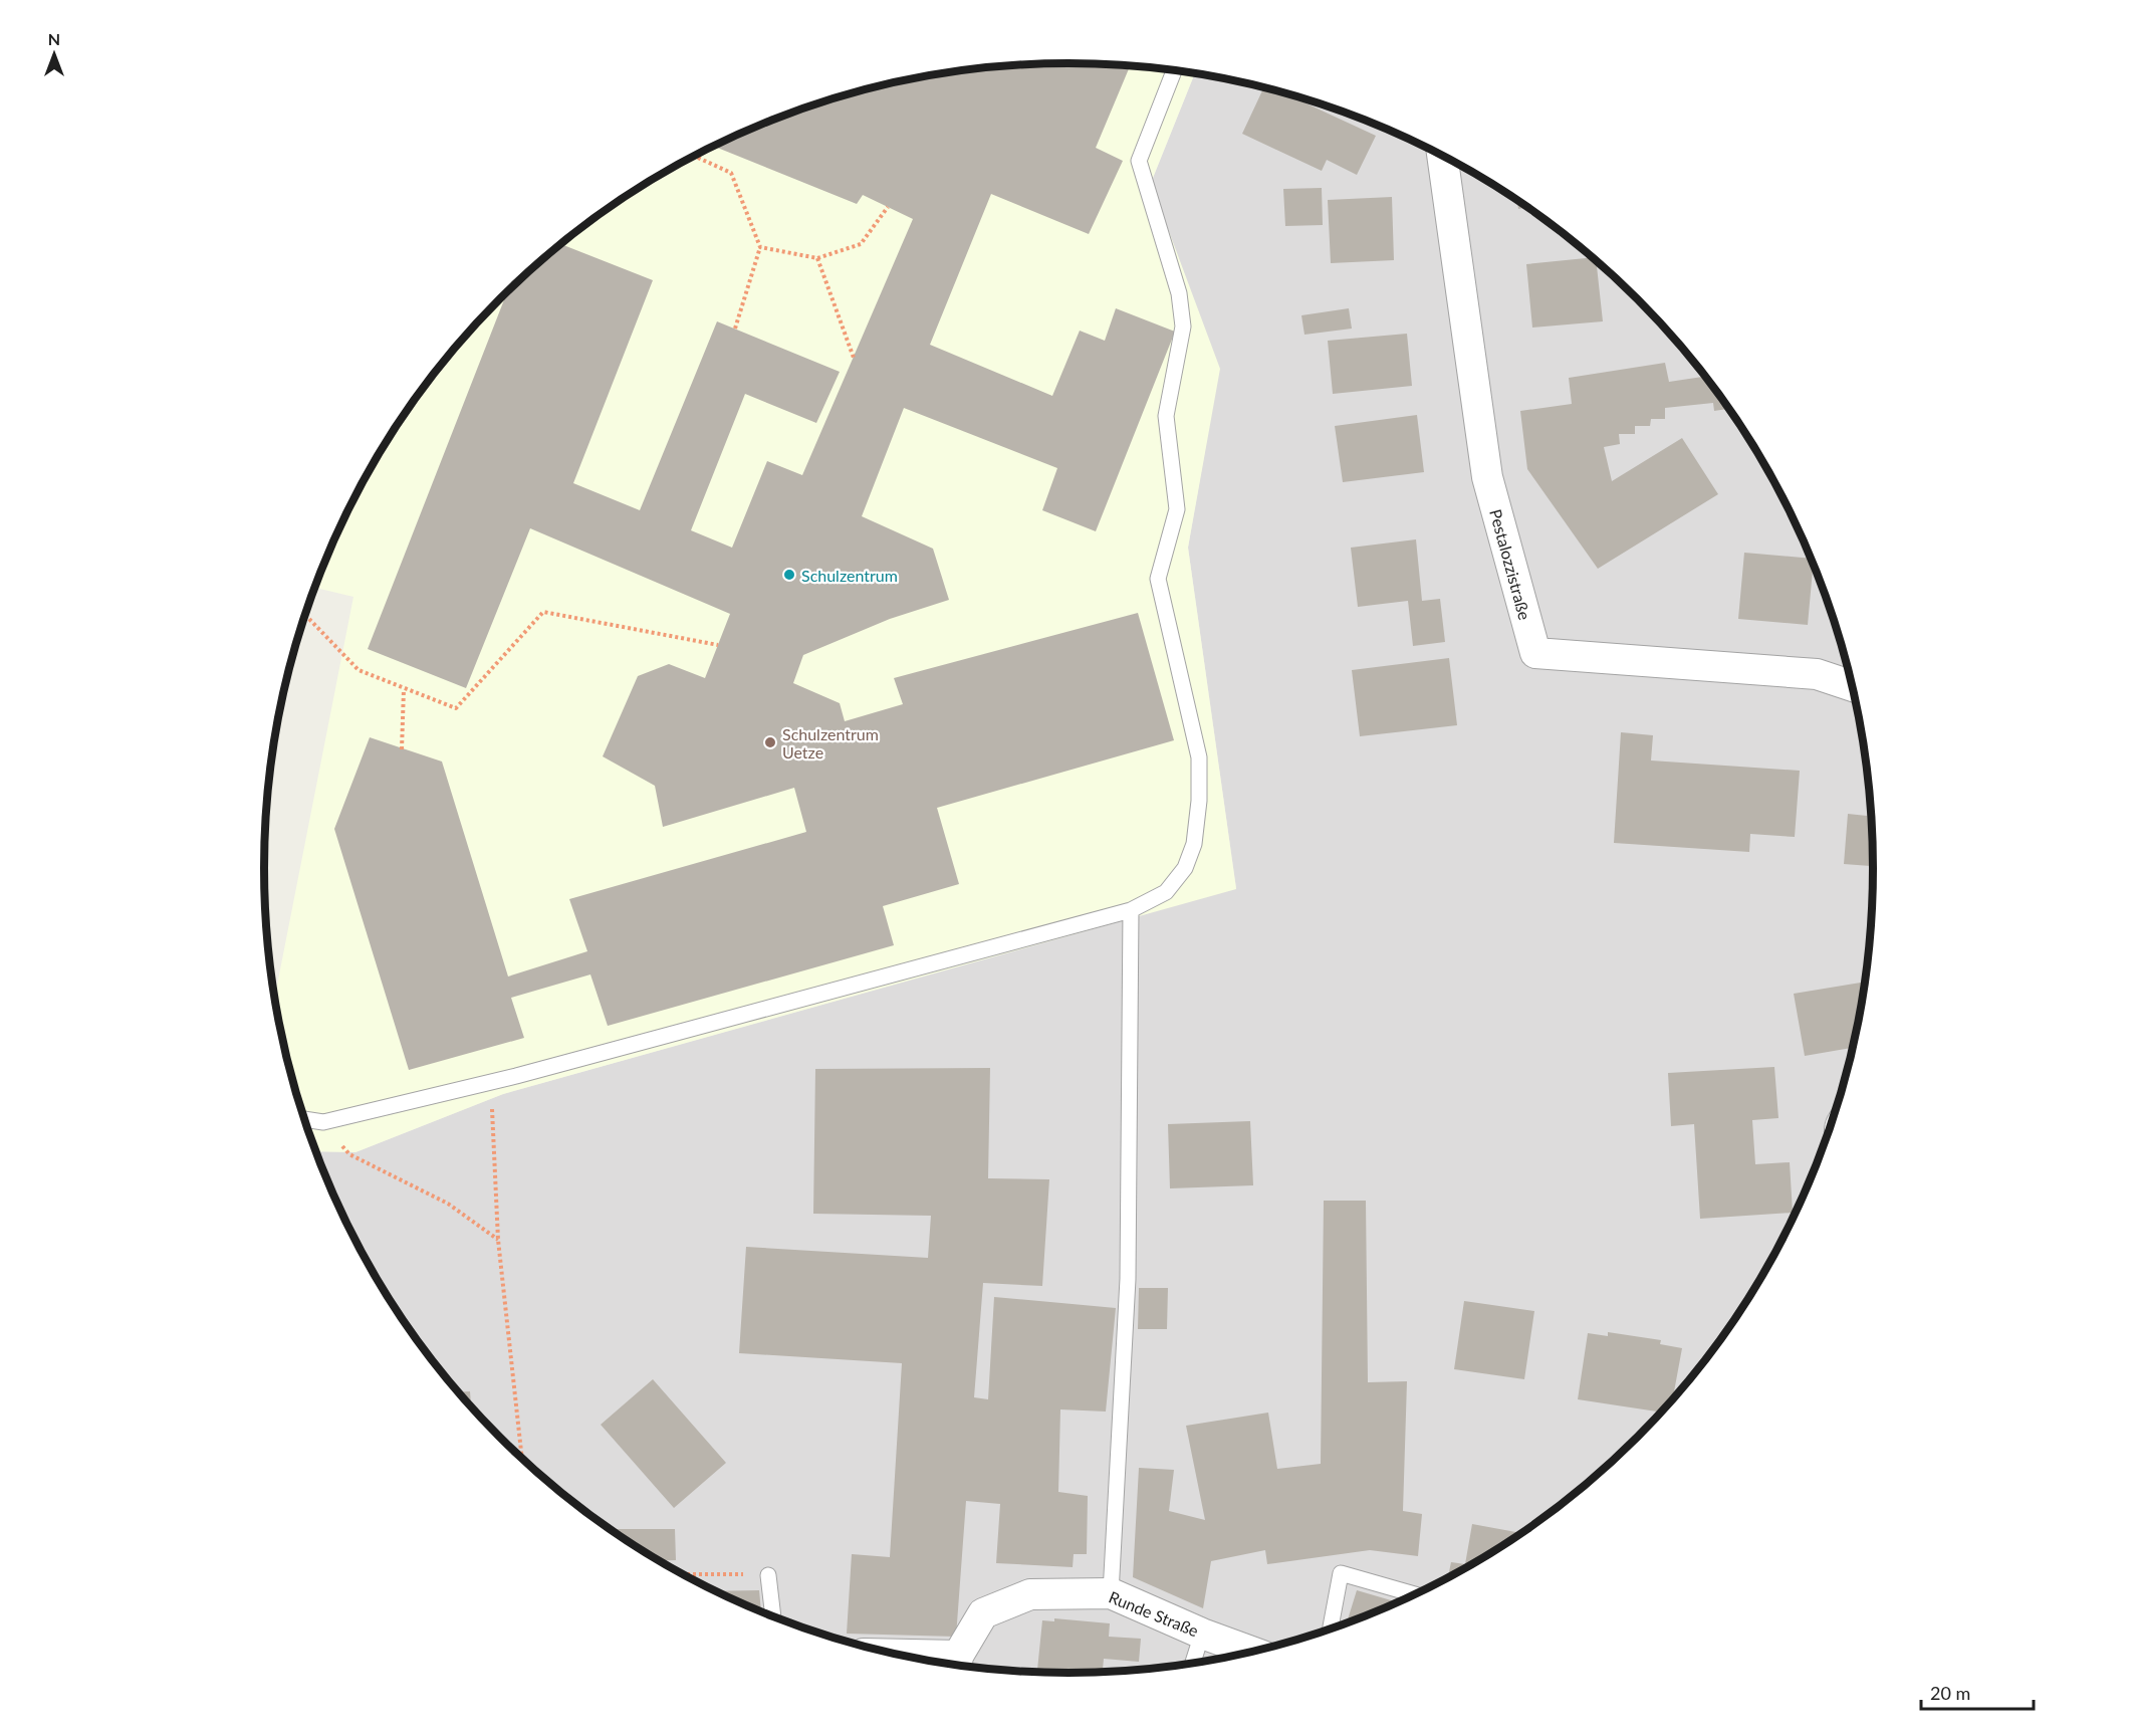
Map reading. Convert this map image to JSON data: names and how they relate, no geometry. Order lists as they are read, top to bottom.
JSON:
{
  "streets": {
    "street": ["Pestalozzistraße", "Runde Straße"]
  },
  "places": ["Schulzentrum", "Schulzentrum Uetze"],
  "scale_bar": "20 m",
  "north": "top"
}
